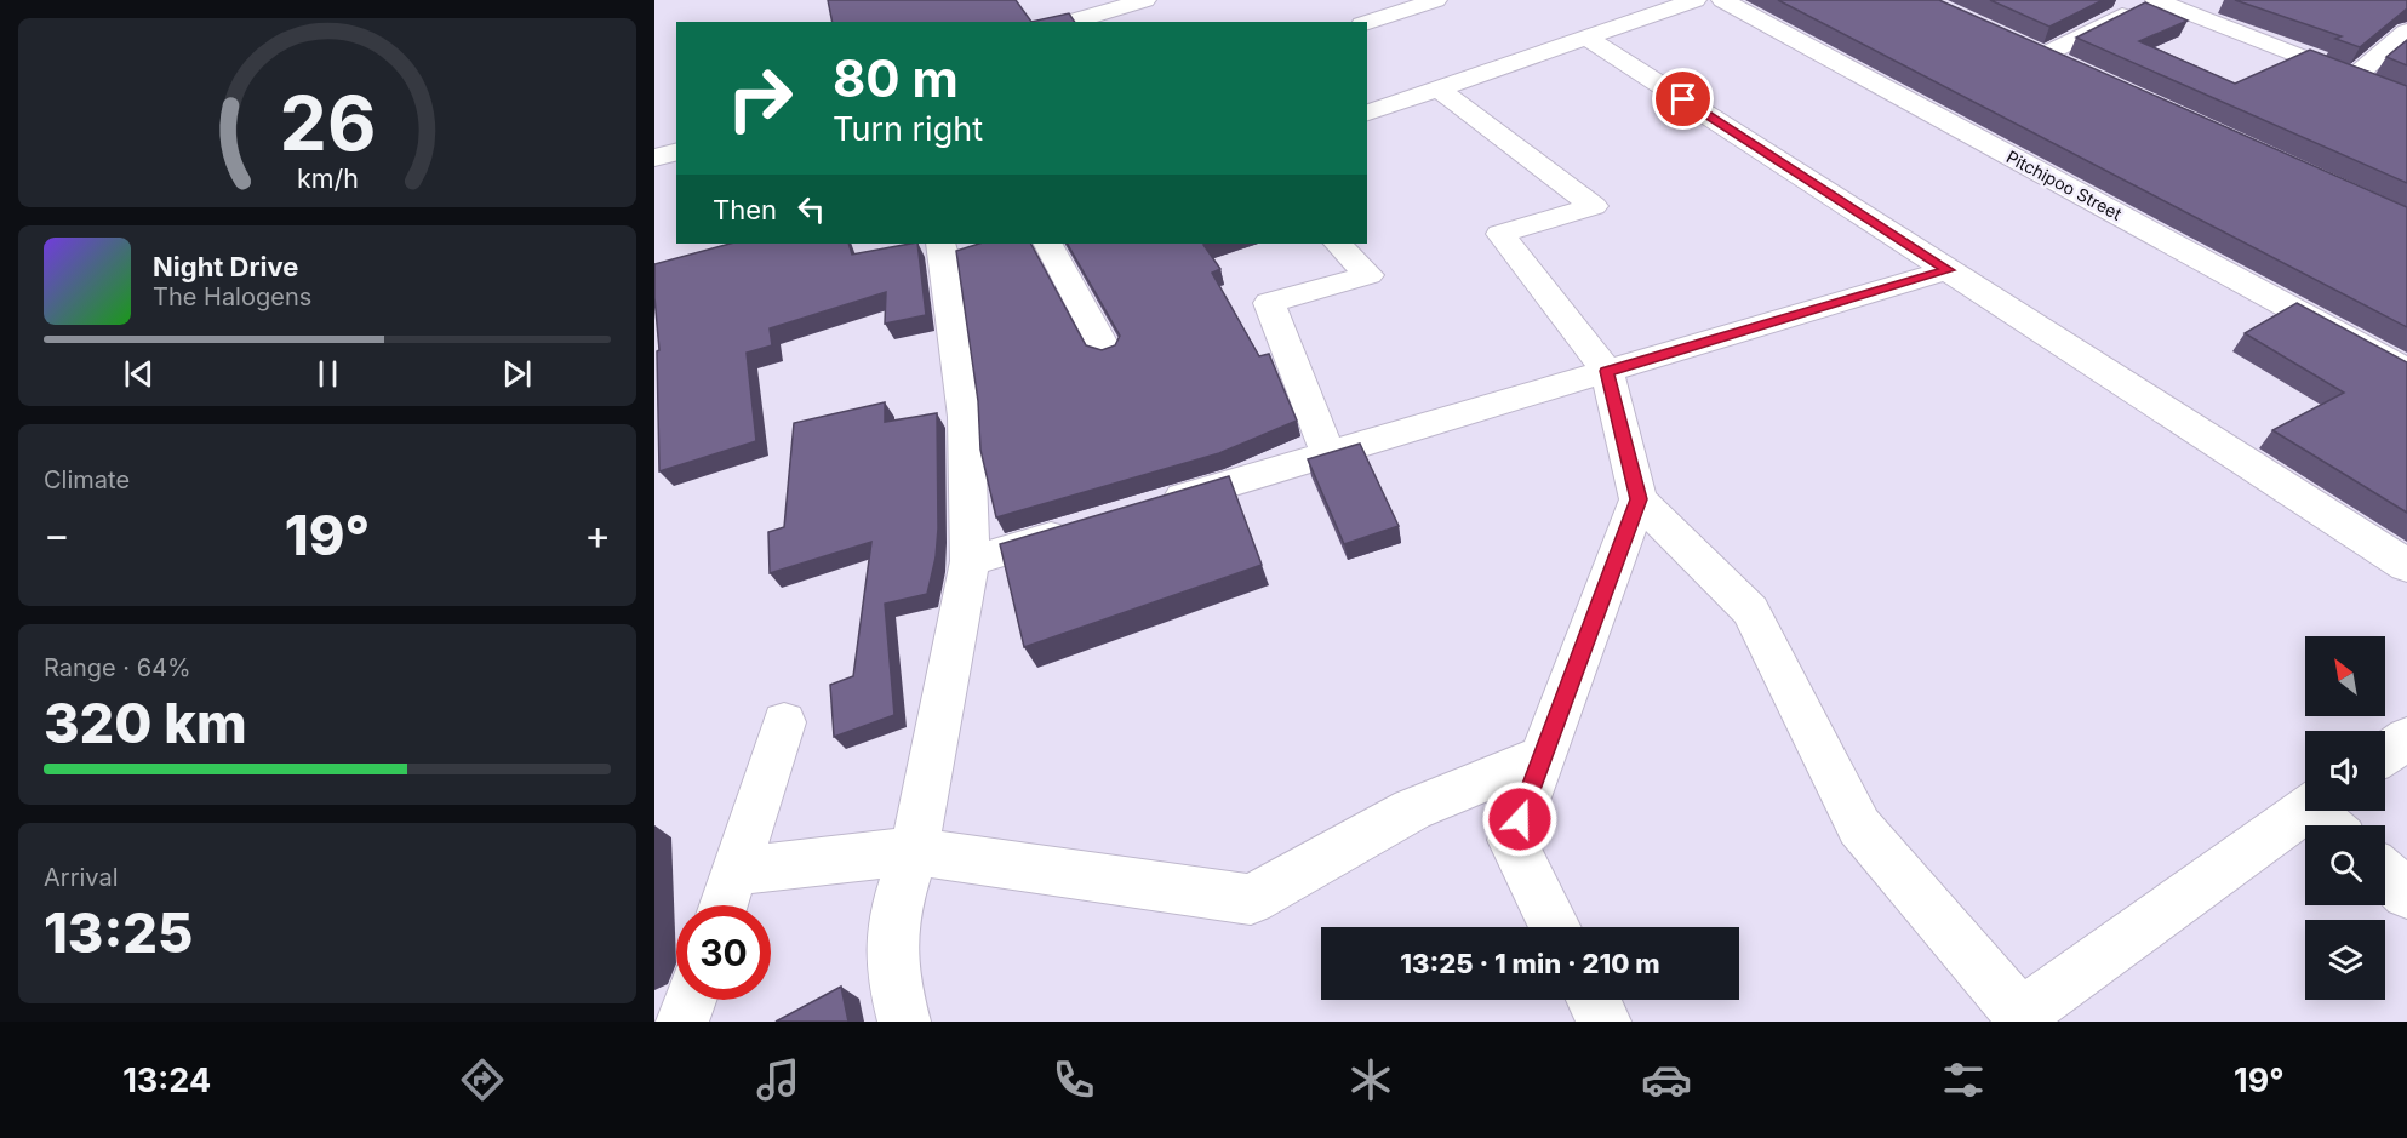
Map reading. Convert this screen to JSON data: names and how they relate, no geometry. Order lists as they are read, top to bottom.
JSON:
{
  "streets": {
    "street": ["Pitchipoo Street"]
  },
  "north": "top left",
  "page": {
    "turn": ["80 m", "Turn right"],
    "then": "Then",
    "song": ["Night Drive", "The Halogens"],
    "tile": [
      "Climate",
      ["Range · 64%", "320 km"],
      ["Arrival", "13:25"]
    ],
    "heat": ["−", "19°", "+"],
    "limit": "30",
    "trip": "13:25 · 1 min · 210 m",
    "tabs": ["13:24", "19°"],
    "gauge": ["26", "km/h"]
  }
}
